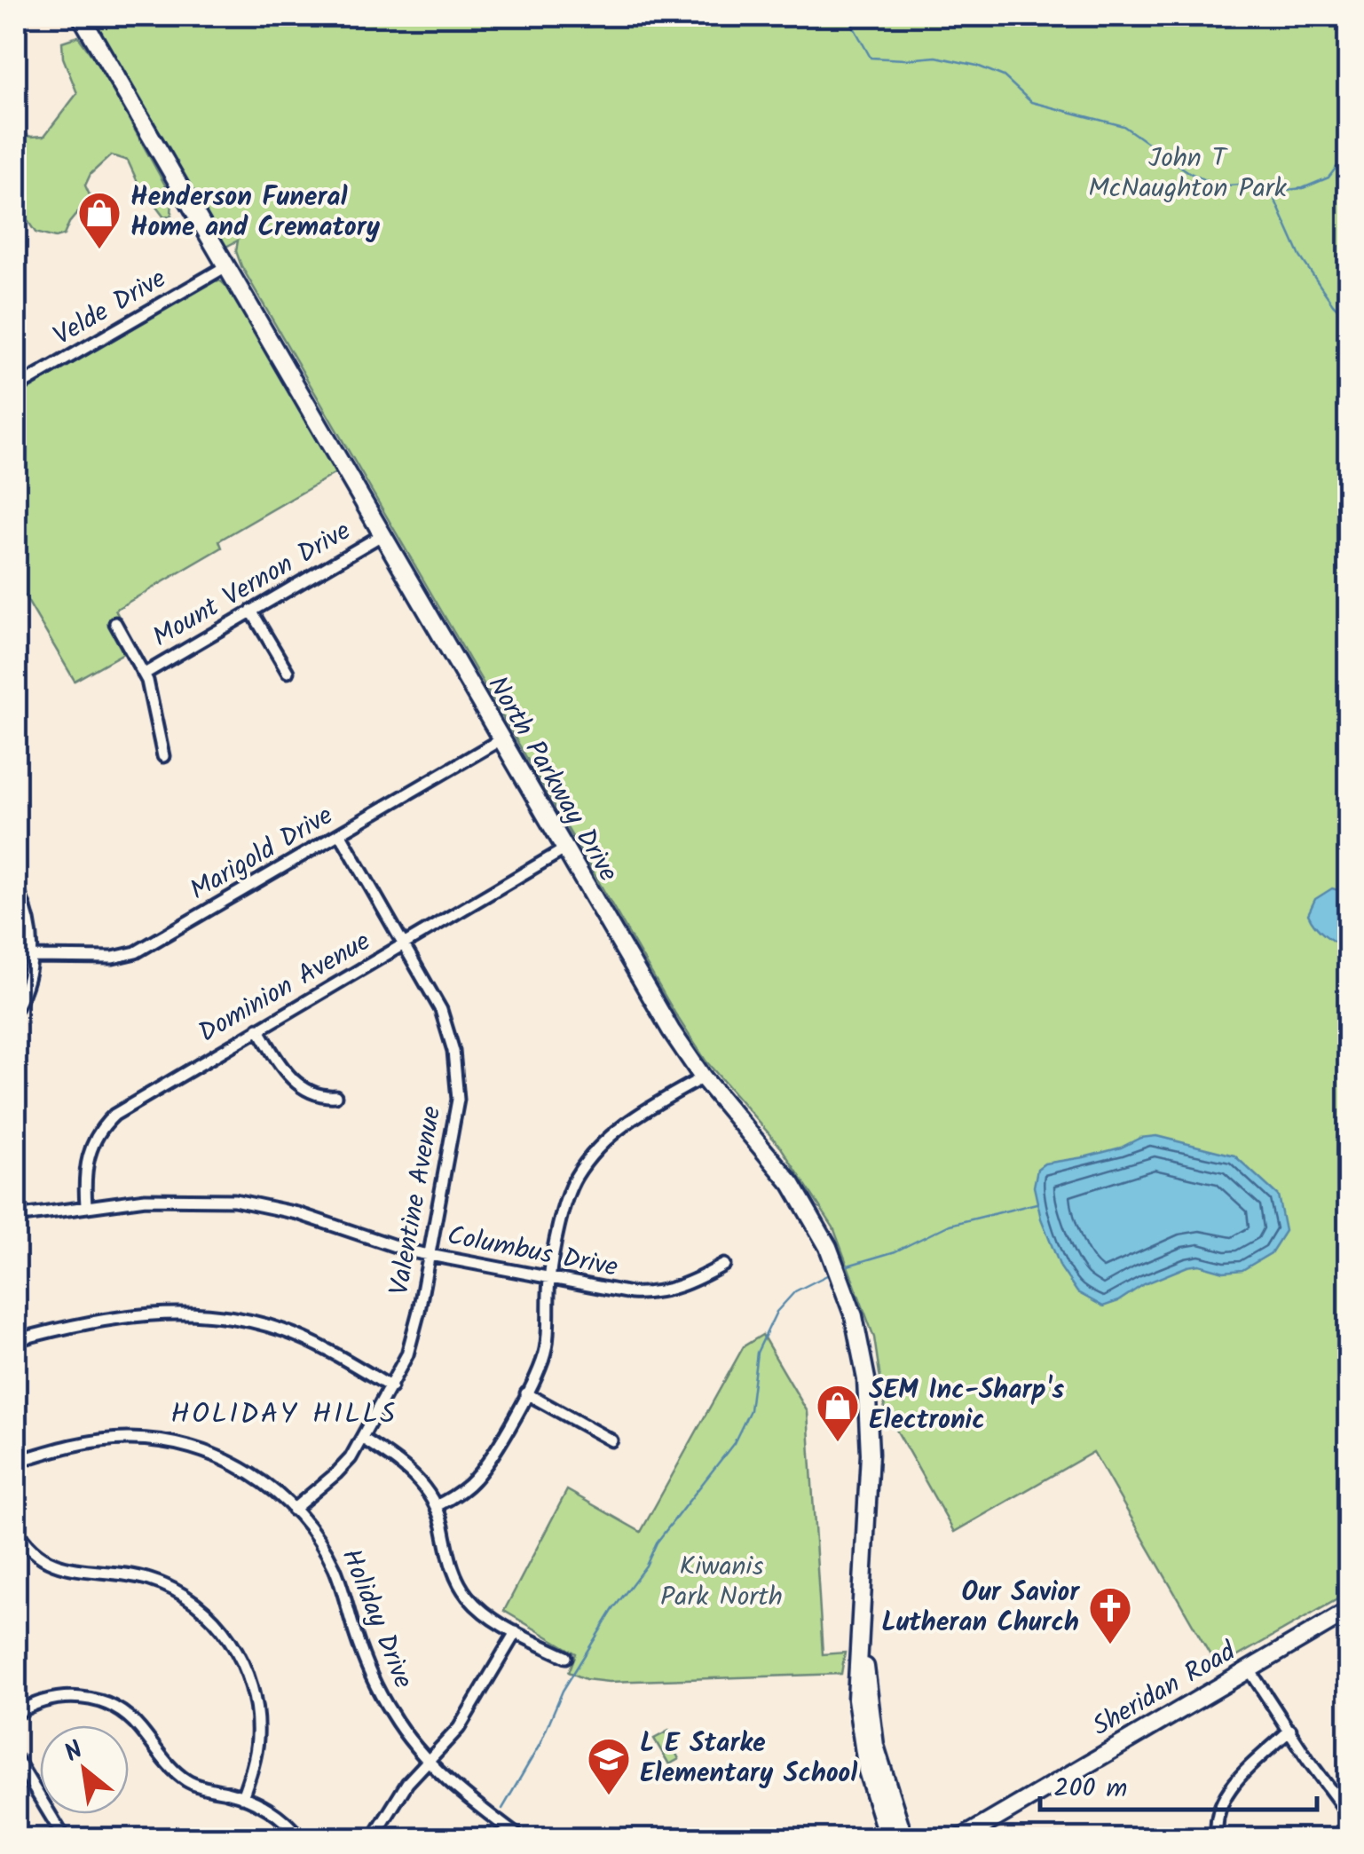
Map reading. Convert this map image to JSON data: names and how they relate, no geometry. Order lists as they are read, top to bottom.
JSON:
{
  "streets": {
    "main road": ["North Parkway Drive", "Sheridan Road"],
    "street": [
      "Velde Drive",
      "Mount Vernon Drive",
      "Marigold Drive",
      "Dominion Avenue",
      "Valentine Avenue",
      "Columbus Drive",
      "Holiday Drive"
    ]
  },
  "crossings": [
    ["Velde Drive", "North Parkway Drive"],
    ["Mount Vernon Drive", "North Parkway Drive"],
    ["North Parkway Drive", "Marigold Drive"],
    ["North Parkway Drive", "Dominion Avenue"],
    ["Marigold Drive", "Valentine Avenue"],
    ["Dominion Avenue", "Valentine Avenue"],
    ["Dominion Avenue", "Columbus Drive"],
    ["Valentine Avenue", "Columbus Drive"],
    ["Valentine Avenue", "Holiday Drive"]
  ],
  "districts": ["HOLIDAY HILLS"],
  "parks": ["John T McNaughton Park", "Kiwanis Park North"],
  "places": {
    "shop": ["Henderson Funeral Home and Crematory", "SEM Inc-Sharp's Electronic"],
    "church": ["Our Savior Lutheran Church"],
    "school or university": ["L E Starke Elementary School"]
  },
  "scale_bar": "200 m",
  "north": "top left"
}
